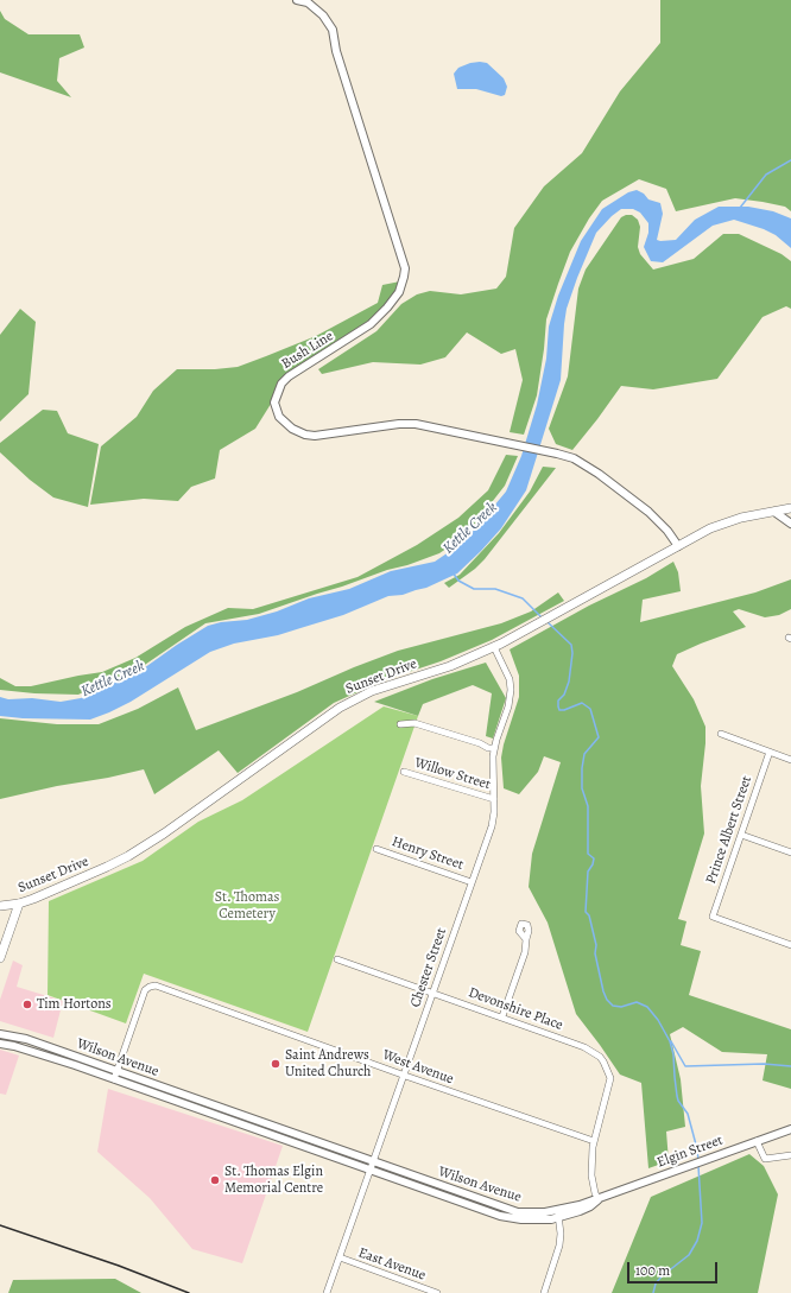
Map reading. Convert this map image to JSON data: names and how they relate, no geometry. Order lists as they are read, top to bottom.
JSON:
{
  "streets": {
    "main road": ["Sunset Drive"],
    "street": [
      "Bush Line",
      "Willow Street",
      "Prince Albert Street",
      "Henry Street",
      "Chester Street",
      "Devonshire Place",
      "Wilson Avenue",
      "West Avenue",
      "Elgin Street",
      "East Avenue"
    ]
  },
  "crossings": [
    ["Bush Line", "Sunset Drive"],
    ["Sunset Drive", "Chester Street"],
    ["Willow Street", "Chester Street"],
    ["Henry Street", "Chester Street"],
    ["Chester Street", "Devonshire Place"],
    ["Chester Street", "Wilson Avenue"],
    ["Chester Street", "West Avenue"],
    ["Chester Street", "East Avenue"],
    ["Devonshire Place", "Wilson Avenue"],
    ["Devonshire Place", "West Avenue"],
    ["Devonshire Place", "Elgin Street"],
    ["Wilson Avenue", "West Avenue"],
    ["Wilson Avenue", "Elgin Street"]
  ],
  "water": ["Kettle Creek"],
  "parks": ["St. Thomas Cemetery"],
  "places": ["Tim Hortons", "Saint Andrews United Church", "St. Thomas Elgin Memorial Centre"],
  "scale_bar": "100 m"
}
